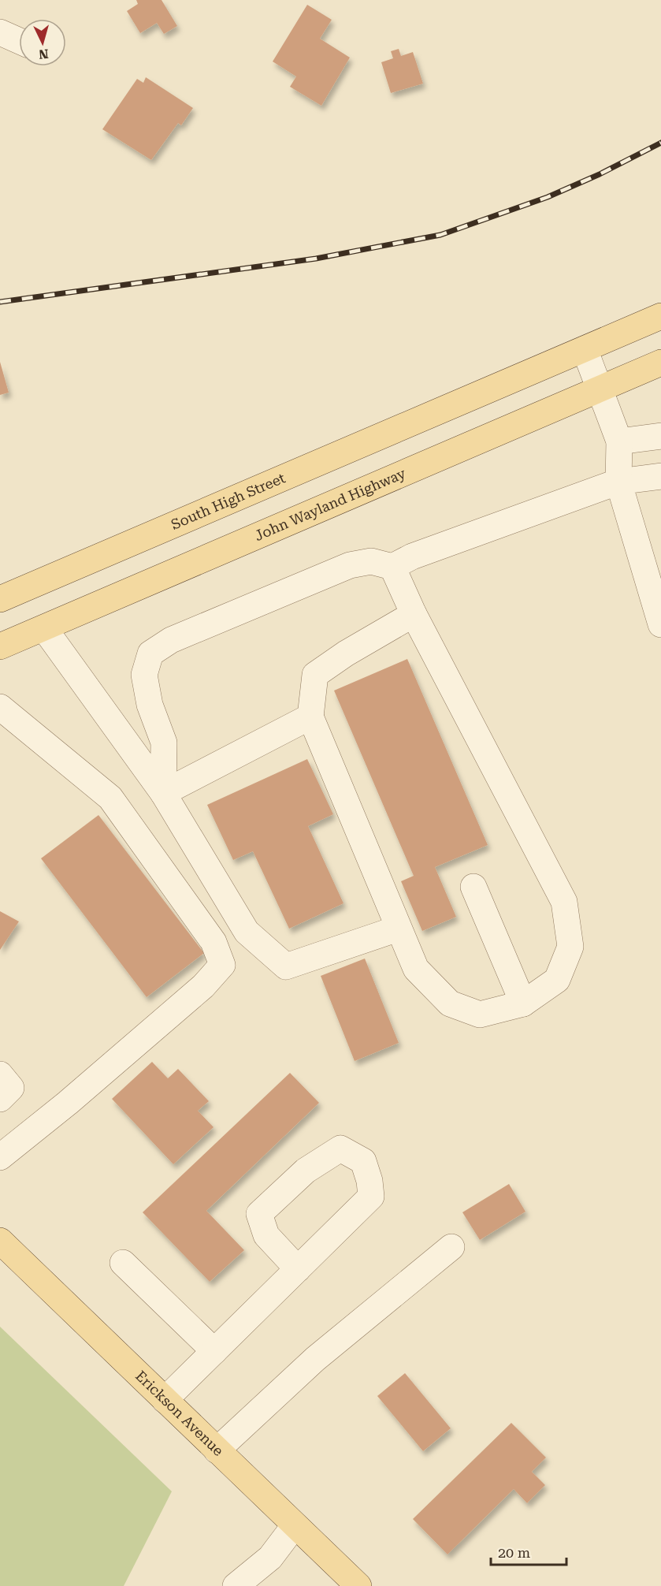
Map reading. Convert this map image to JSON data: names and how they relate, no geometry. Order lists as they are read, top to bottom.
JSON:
{
  "streets": {
    "main road": ["South High Street", "John Wayland Highway", "Erickson Avenue"]
  },
  "scale_bar": "20 m",
  "north": "bottom"
}
